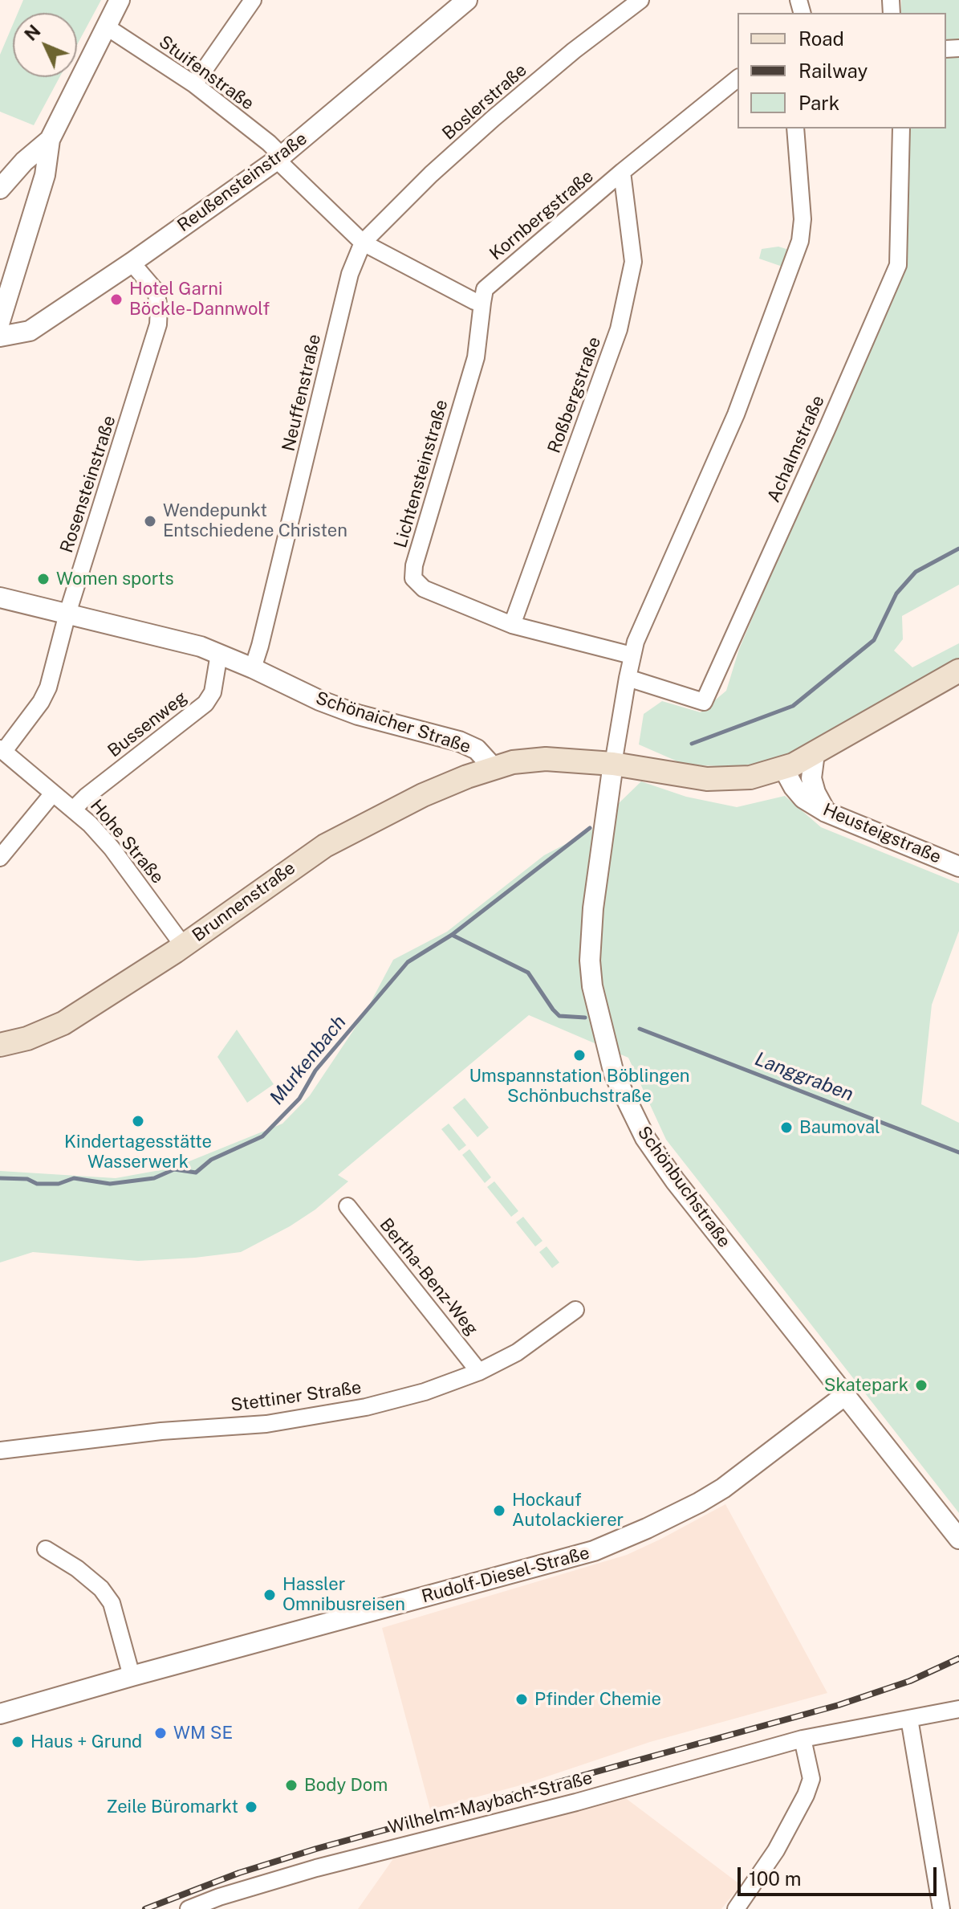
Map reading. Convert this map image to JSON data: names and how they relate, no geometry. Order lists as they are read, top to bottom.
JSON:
{
  "streets": {
    "main road": ["Brunnenstraße"],
    "street": [
      "Stuifenstraße",
      "Boslerstraße",
      "Reußensteinstraße",
      "Kornbergstraße",
      "Neuffenstraße",
      "Roßbergstraße",
      "Achalmstraße",
      "Lichtensteinstraße",
      "Rosensteinstraße",
      "Schönaicher Straße",
      "Bussenweg",
      "Heusteigstraße",
      "Hohe Straße",
      "Schönbuchstraße",
      "Bertha-Benz-Weg",
      "Stettiner Straße",
      "Rudolf-Diesel-Straße",
      "Wilhelm-Maybach-Straße"
    ]
  },
  "crossings": [
    ["Stuifenstraße", "Reußensteinstraße"],
    ["Boslerstraße", "Neuffenstraße"],
    ["Reußensteinstraße", "Rosensteinstraße"],
    ["Kornbergstraße", "Roßbergstraße"],
    ["Kornbergstraße", "Lichtensteinstraße"],
    ["Neuffenstraße", "Schönaicher Straße"],
    ["Roßbergstraße", "Lichtensteinstraße"],
    ["Rosensteinstraße", "Schönaicher Straße"],
    ["Rosensteinstraße", "Hohe Straße"],
    ["Schönaicher Straße", "Bussenweg"],
    ["Schönaicher Straße", "Brunnenstraße"],
    ["Bussenweg", "Hohe Straße"],
    ["Hohe Straße", "Brunnenstraße"],
    ["Schönbuchstraße", "Rudolf-Diesel-Straße"],
    ["Bertha-Benz-Weg", "Stettiner Straße"]
  ],
  "water": ["Murkenbach", "Langgraben"],
  "places": [
    "Hotel Garni Böckle-Dannwolf",
    "Wendepunkt Entschiedene Christen",
    "Women sports",
    "Umspannstation Böblingen Schönbuchstraße",
    "Kindertagesstätte Wasserwerk",
    "Baumoval",
    "Skatepark",
    "Hockauf Autolackierer",
    "Hassler Omnibusreisen",
    "Pfinder Chemie",
    "WM SE",
    "Haus + Grund",
    "Body Dom",
    "Zeile Büromarkt"
  ],
  "legend": ["Road", "Railway", "Park"],
  "scale_bar": "100 m",
  "north": "top left"
}
